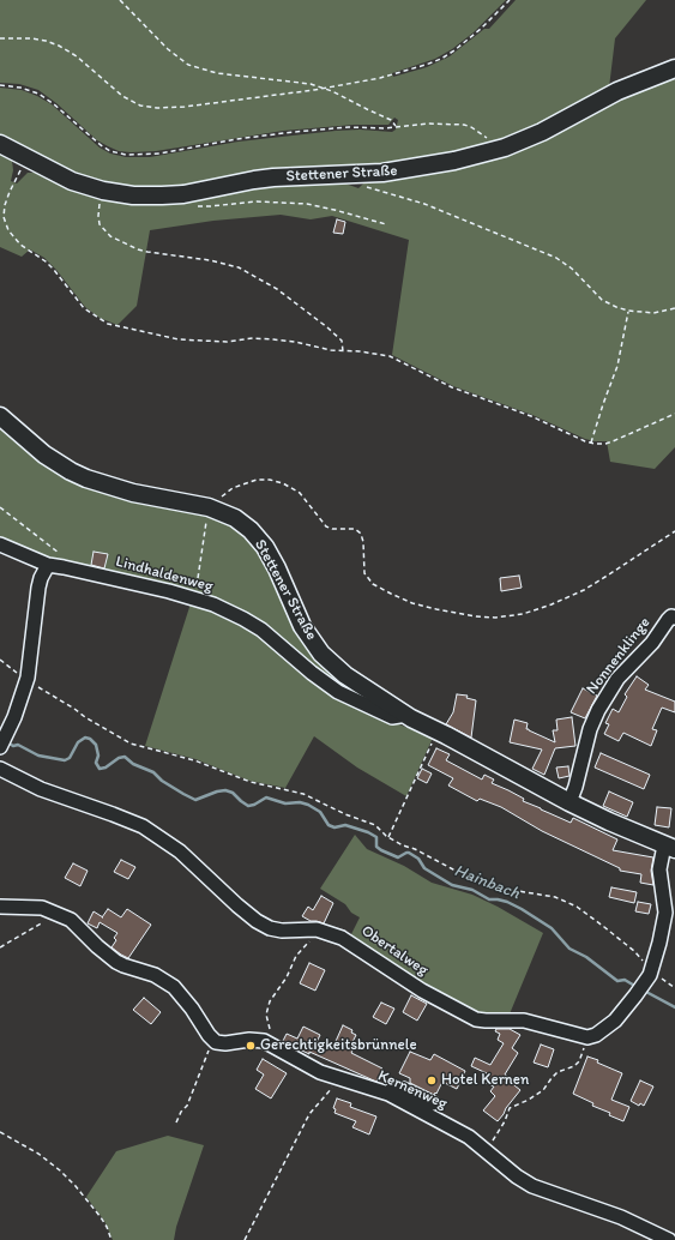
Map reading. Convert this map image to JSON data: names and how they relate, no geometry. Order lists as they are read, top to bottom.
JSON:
{
  "streets": {
    "main road": ["Stettener Straße"],
    "street": [
      "Lindhaldenweg",
      "Nonnenklinge",
      "Obertalweg",
      "Kernenweg"
    ]
  },
  "crossings": [
    ["Stettener Straße", "Lindhaldenweg"],
    ["Stettener Straße", "Nonnenklinge"]
  ],
  "water": ["Hainbach"],
  "places": ["Gerechtigkeitsbrünnele", "Hotel Kernen"]
}
